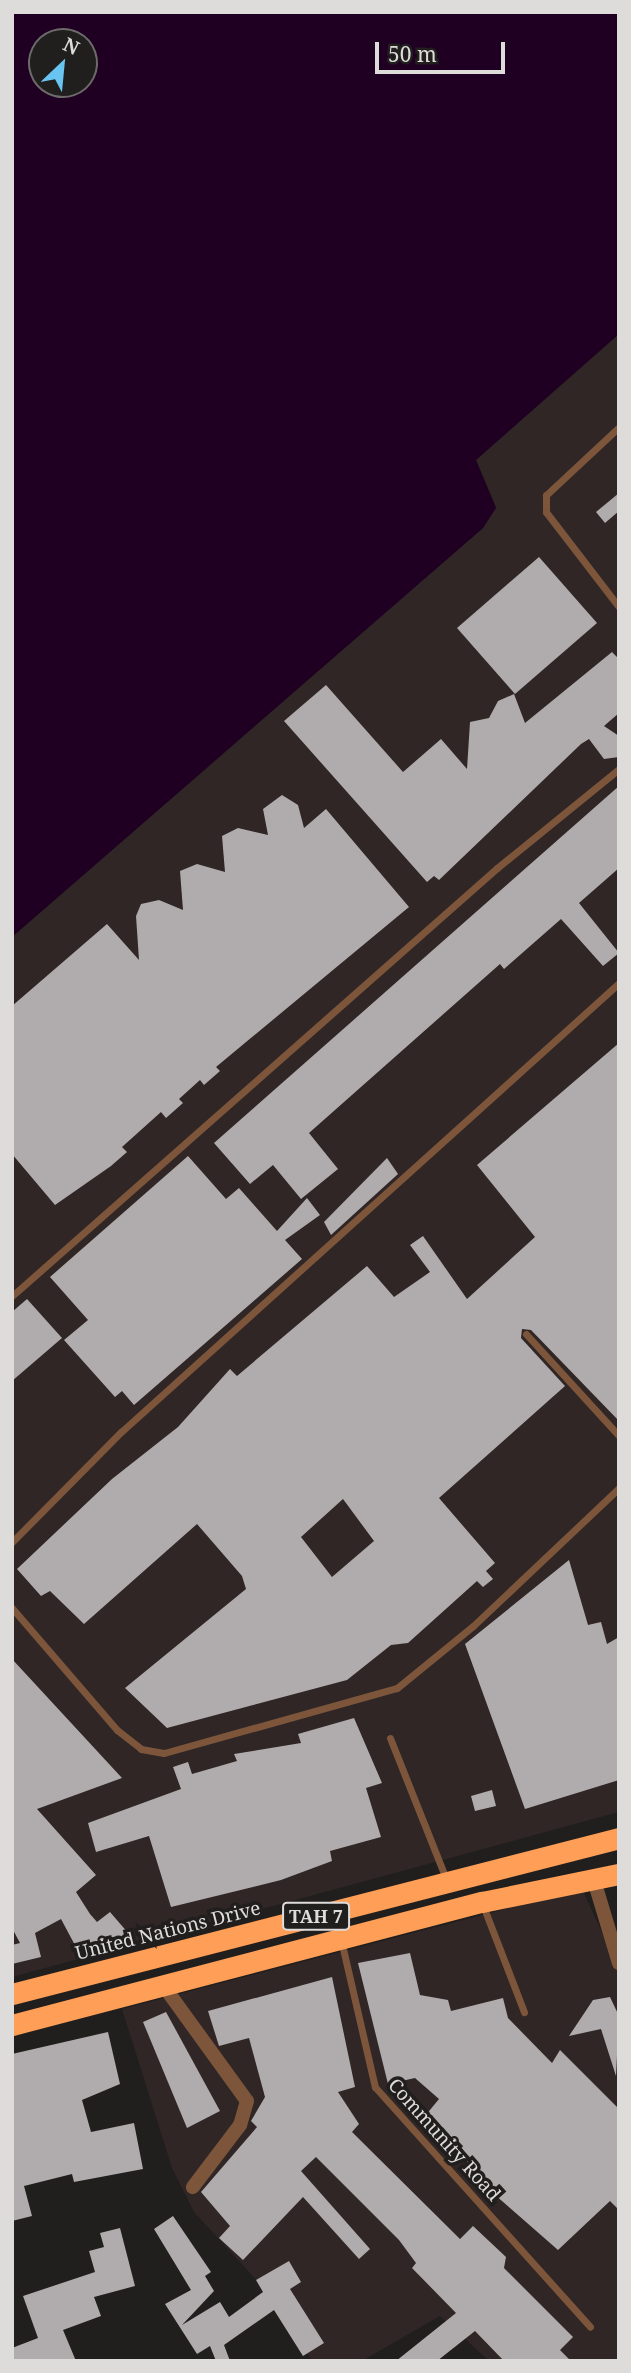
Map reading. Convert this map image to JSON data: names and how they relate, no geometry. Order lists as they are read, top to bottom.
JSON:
{
  "streets": {
    "highway": ["TAH 7", "United Nations Drive"],
    "lane": ["Community Road"]
  },
  "crossings": [
    ["TAH 7", "Community Road"]
  ],
  "scale_bar": "50 m",
  "north": "top right"
}
